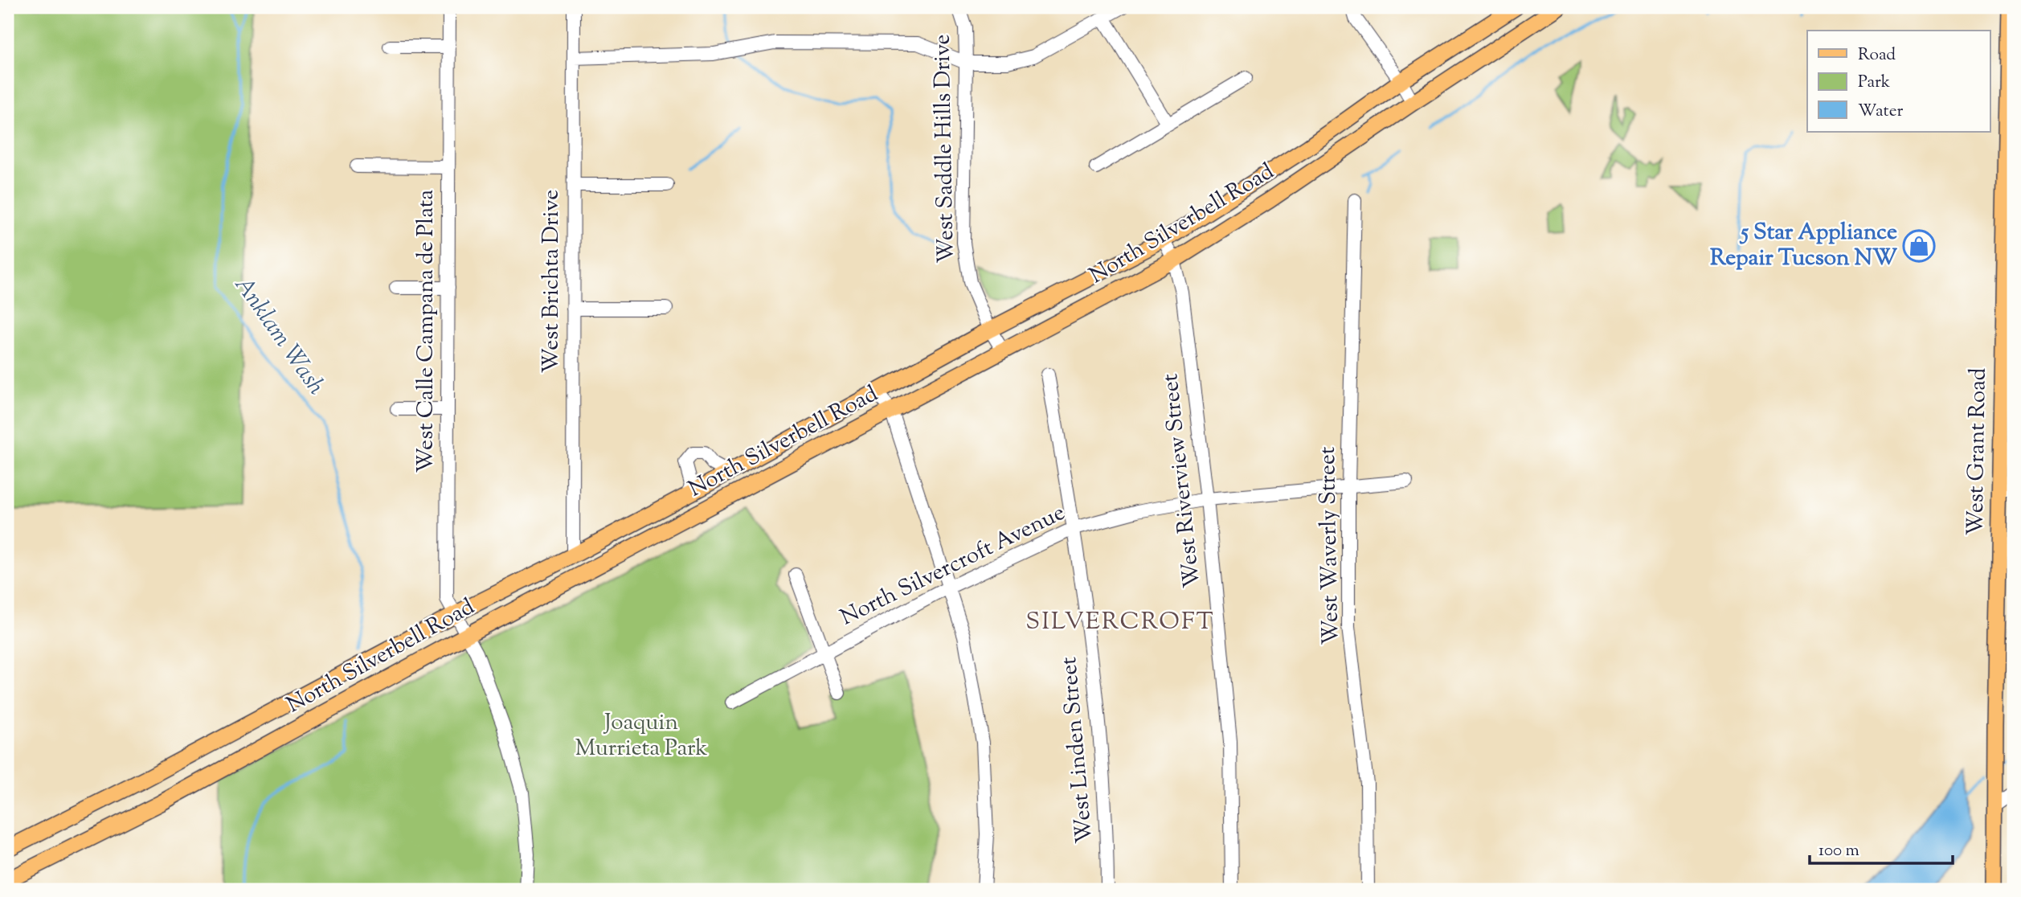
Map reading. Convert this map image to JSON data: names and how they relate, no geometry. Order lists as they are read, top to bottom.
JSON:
{
  "streets": {
    "main road": ["North Silverbell Road", "West Grant Road"],
    "street": [
      "West Saddle Hills Drive",
      "West Brichta Drive",
      "West Calle Campana de Plata",
      "West Riverview Street",
      "West Waverly Street",
      "North Silvercroft Avenue",
      "West Linden Street"
    ]
  },
  "crossings": [
    ["West Saddle Hills Drive", "North Silverbell Road"],
    ["North Silverbell Road", "West Brichta Drive"],
    ["North Silverbell Road", "West Calle Campana de Plata"],
    ["North Silverbell Road", "West Riverview Street"],
    ["West Riverview Street", "North Silvercroft Avenue"],
    ["West Waverly Street", "North Silvercroft Avenue"],
    ["North Silvercroft Avenue", "West Linden Street"]
  ],
  "districts": ["SILVERCROFT"],
  "water": ["Anklam Wash"],
  "parks": ["Joaquin Murrieta Park"],
  "places": {
    "shop": ["5 Star Appliance Repair Tucson NW"]
  },
  "legend": ["Road", "Park", "Water"],
  "scale_bar": "100 m"
}
